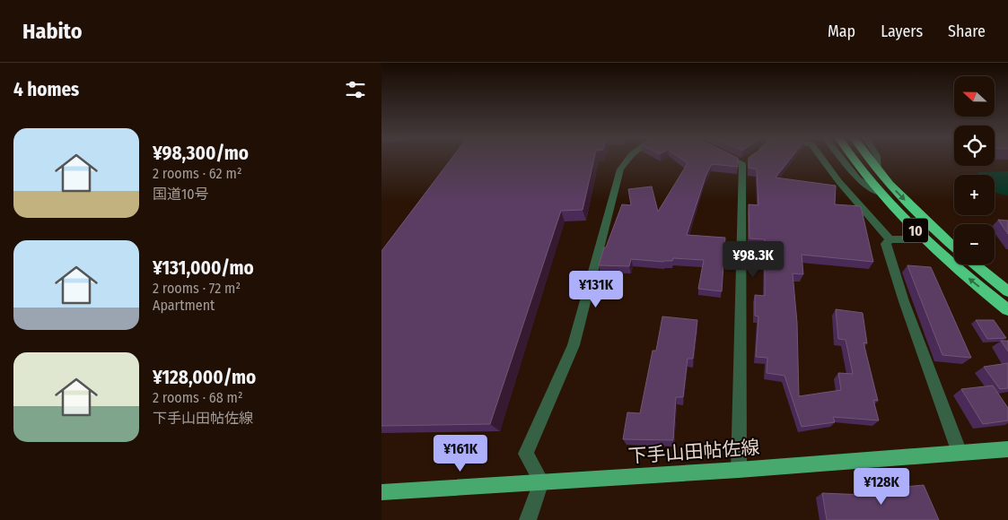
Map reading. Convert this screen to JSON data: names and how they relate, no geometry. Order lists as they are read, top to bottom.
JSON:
{
  "streets": {
    "highway": ["10"],
    "main road": ["下手山田帖佐線"]
  },
  "north": "left",
  "page": {
    "header": "Habito",
    "nav": ["Map", "Layers", "Share"],
    "heading": "4 homes",
    "map_buttons": ["+", "−"],
    "list": [
      {
        "name": "¥98,300/mo",
        "note": "2 rooms · 62 m² · 国道10号"
      },
      {
        "name": "¥131,000/mo",
        "note": "2 rooms · 72 m² · Apartment"
      },
      {
        "name": "¥128,000/mo",
        "note": "2 rooms · 68 m² · 下手山田帖佐線"
      }
    ],
    "price": [
      "¥98.3K",
      "¥131K",
      "¥161K",
      "¥128K"
    ]
  }
}
